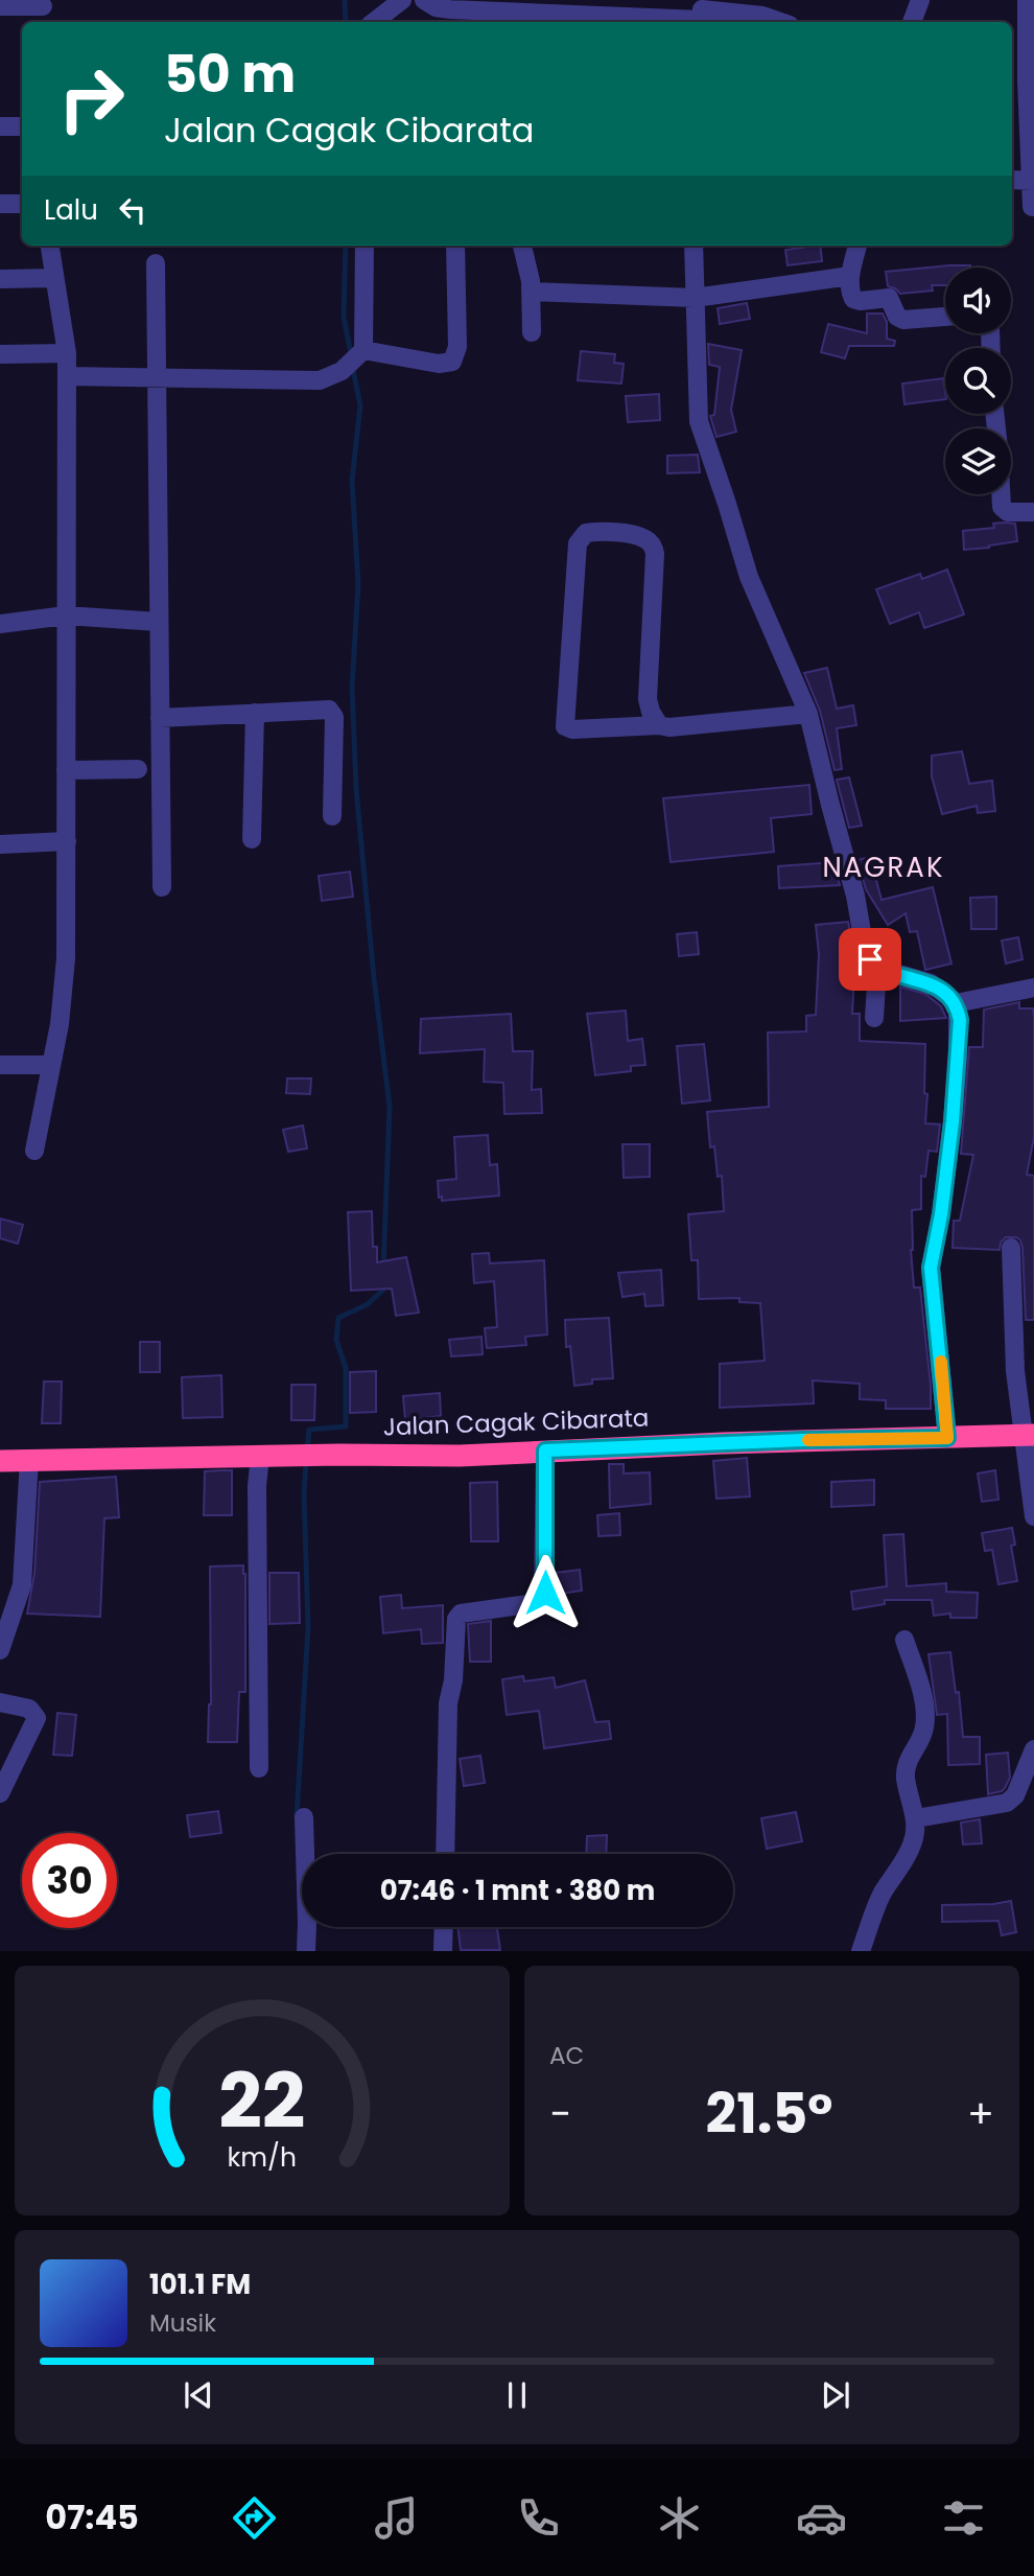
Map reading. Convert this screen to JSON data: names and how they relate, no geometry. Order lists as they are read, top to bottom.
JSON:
{
  "streets": {
    "highway": ["Jalan Cagak Cibarata"]
  },
  "districts": ["NAGRAK"],
  "page": {
    "turn": ["50 m", "Jalan Cagak Cibarata"],
    "then": "Lalu",
    "limit": "30",
    "trip": "07:46 · 1 mnt · 380 m",
    "tile": "AC",
    "heat": ["−", "21.5°", "+"],
    "song": ["101.1 FM", "Musik"],
    "tabs": "07:45",
    "gauge": ["22", "km/h"]
  }
}
